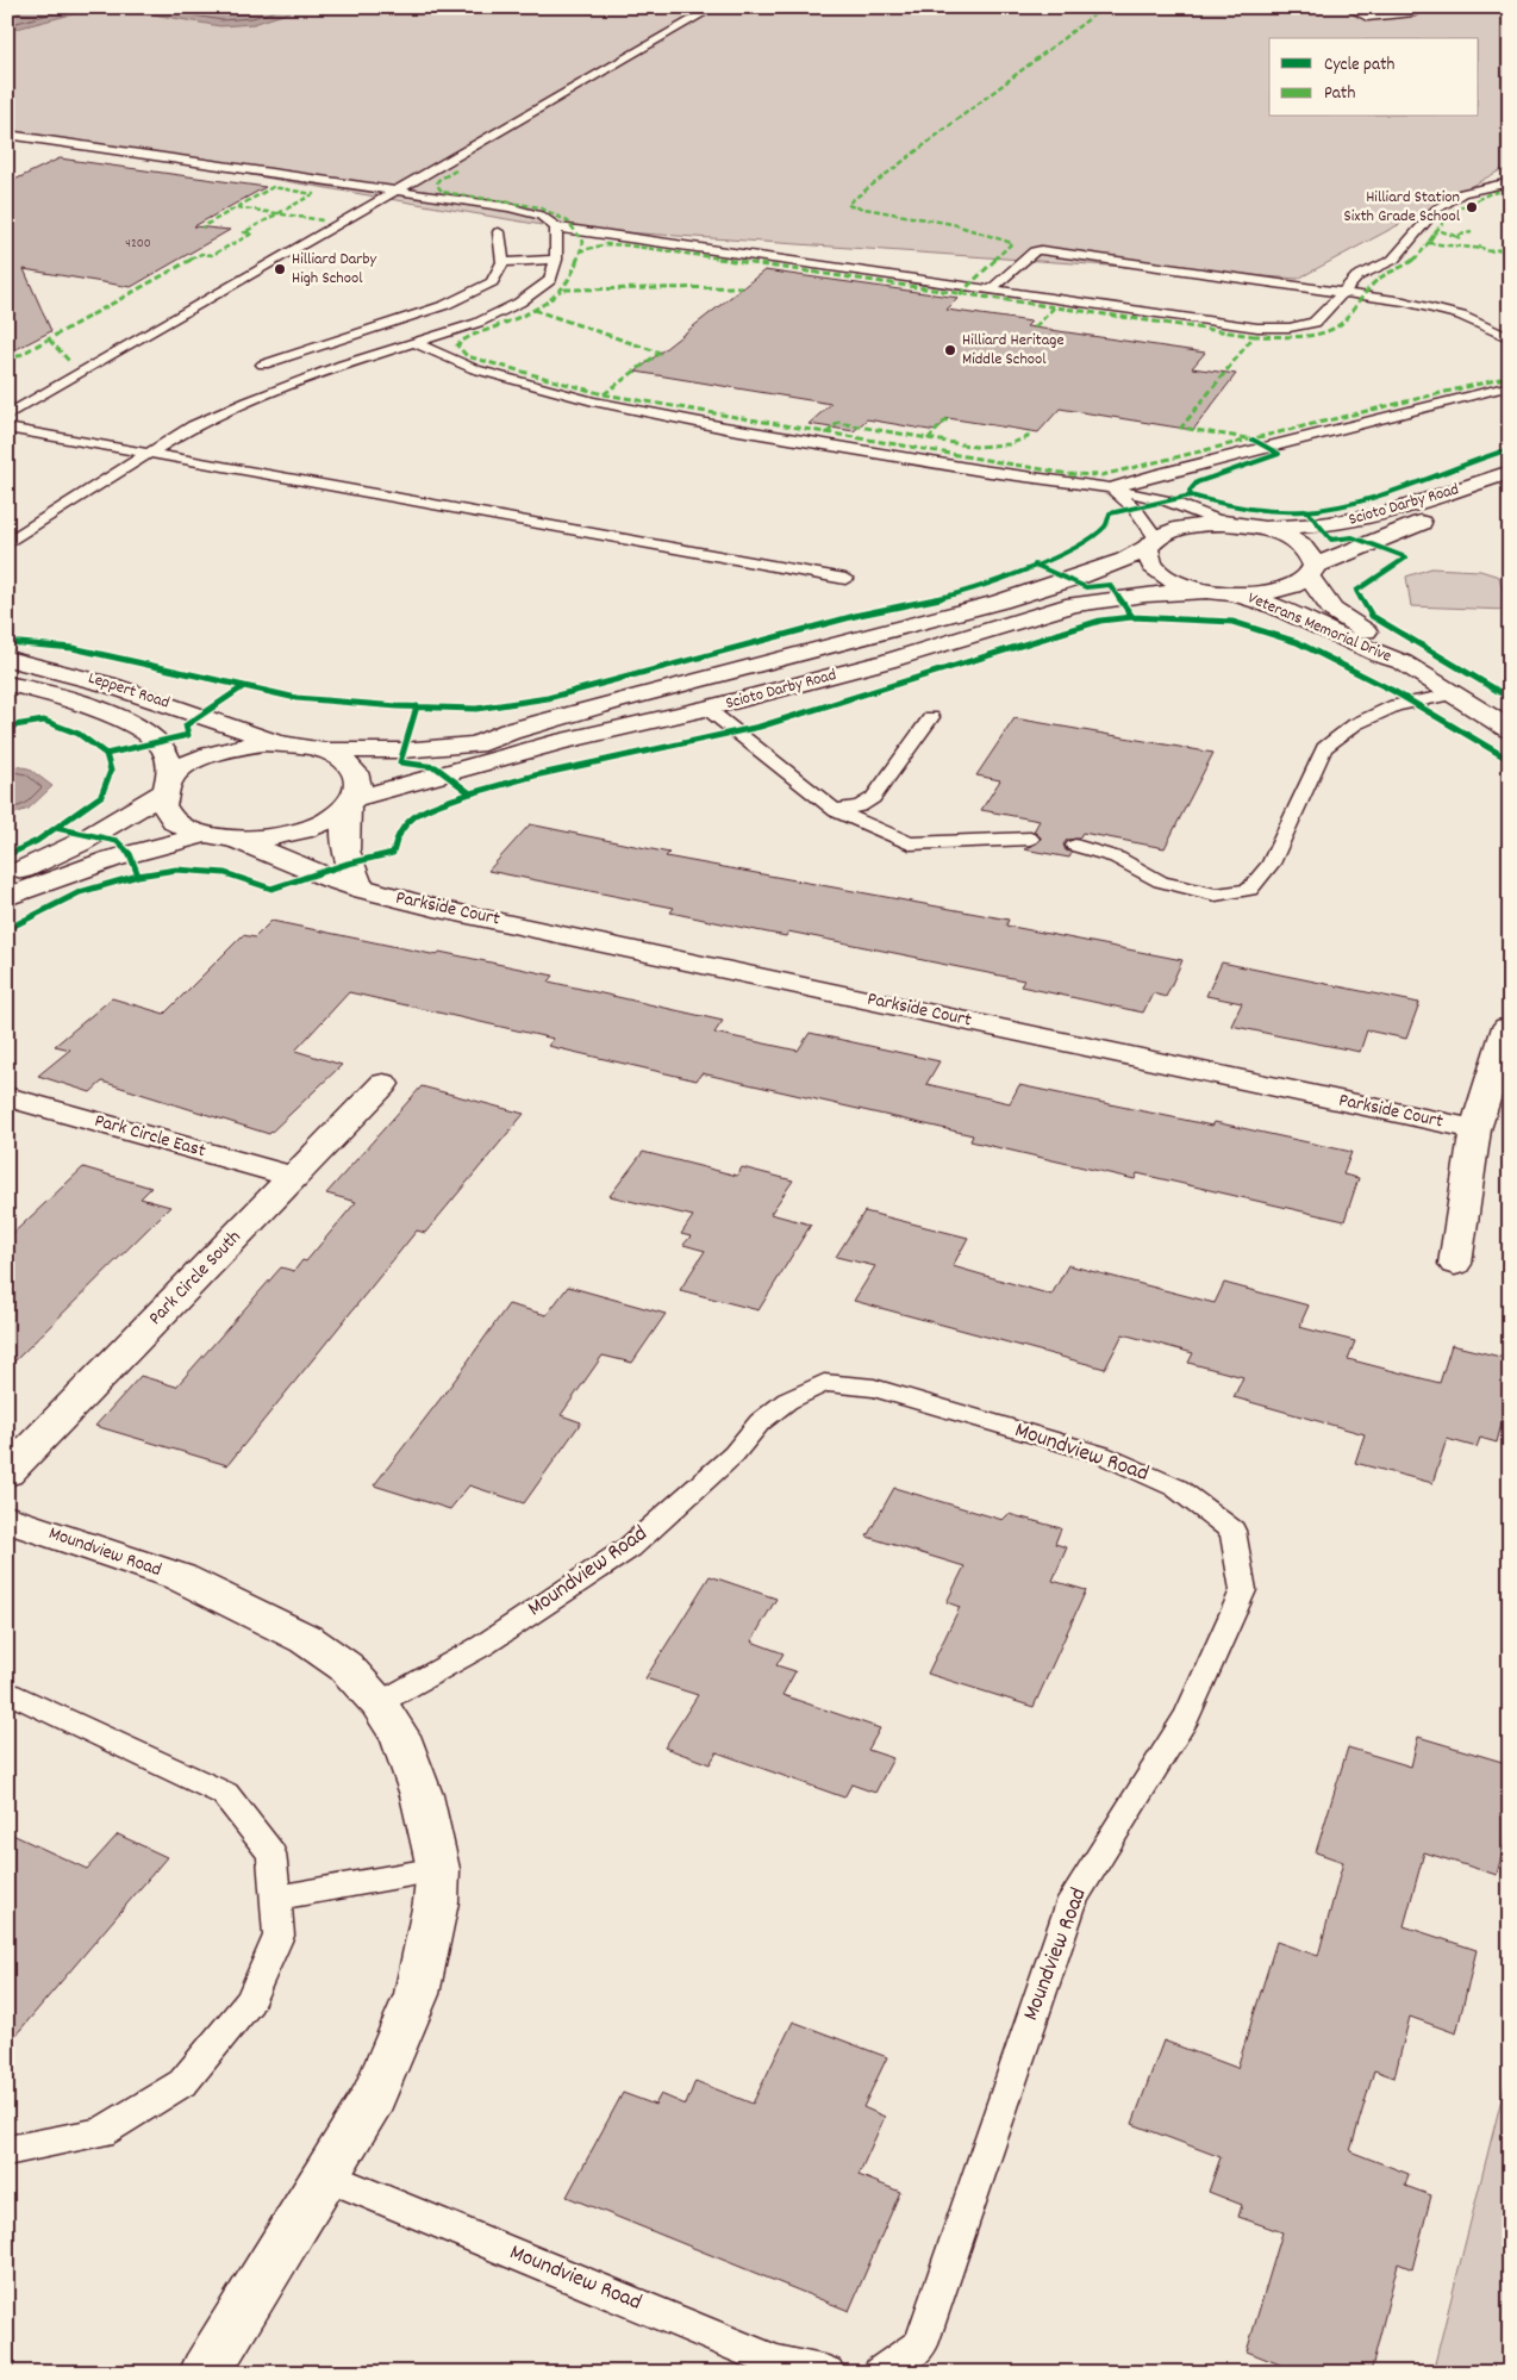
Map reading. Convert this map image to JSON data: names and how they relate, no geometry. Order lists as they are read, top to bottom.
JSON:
{
  "streets": {
    "main road": [
      "Scioto Darby Road",
      "Veterans Memorial Drive",
      "Leppert Road",
      "Parkside Court",
      "Park Circle East",
      "Park Circle South",
      "Moundview Road"
    ]
  },
  "crossings": [
    ["Scioto Darby Road", "Veterans Memorial Drive"],
    ["Scioto Darby Road", "Parkside Court"],
    ["Park Circle East", "Park Circle South"]
  ],
  "places": ["Hilliard Station Sixth Grade School", "Hilliard Darby High School", "Hilliard Heritage Middle School"],
  "house_numbers": ["4200"],
  "legend": ["Cycle path", "Path"]
}
